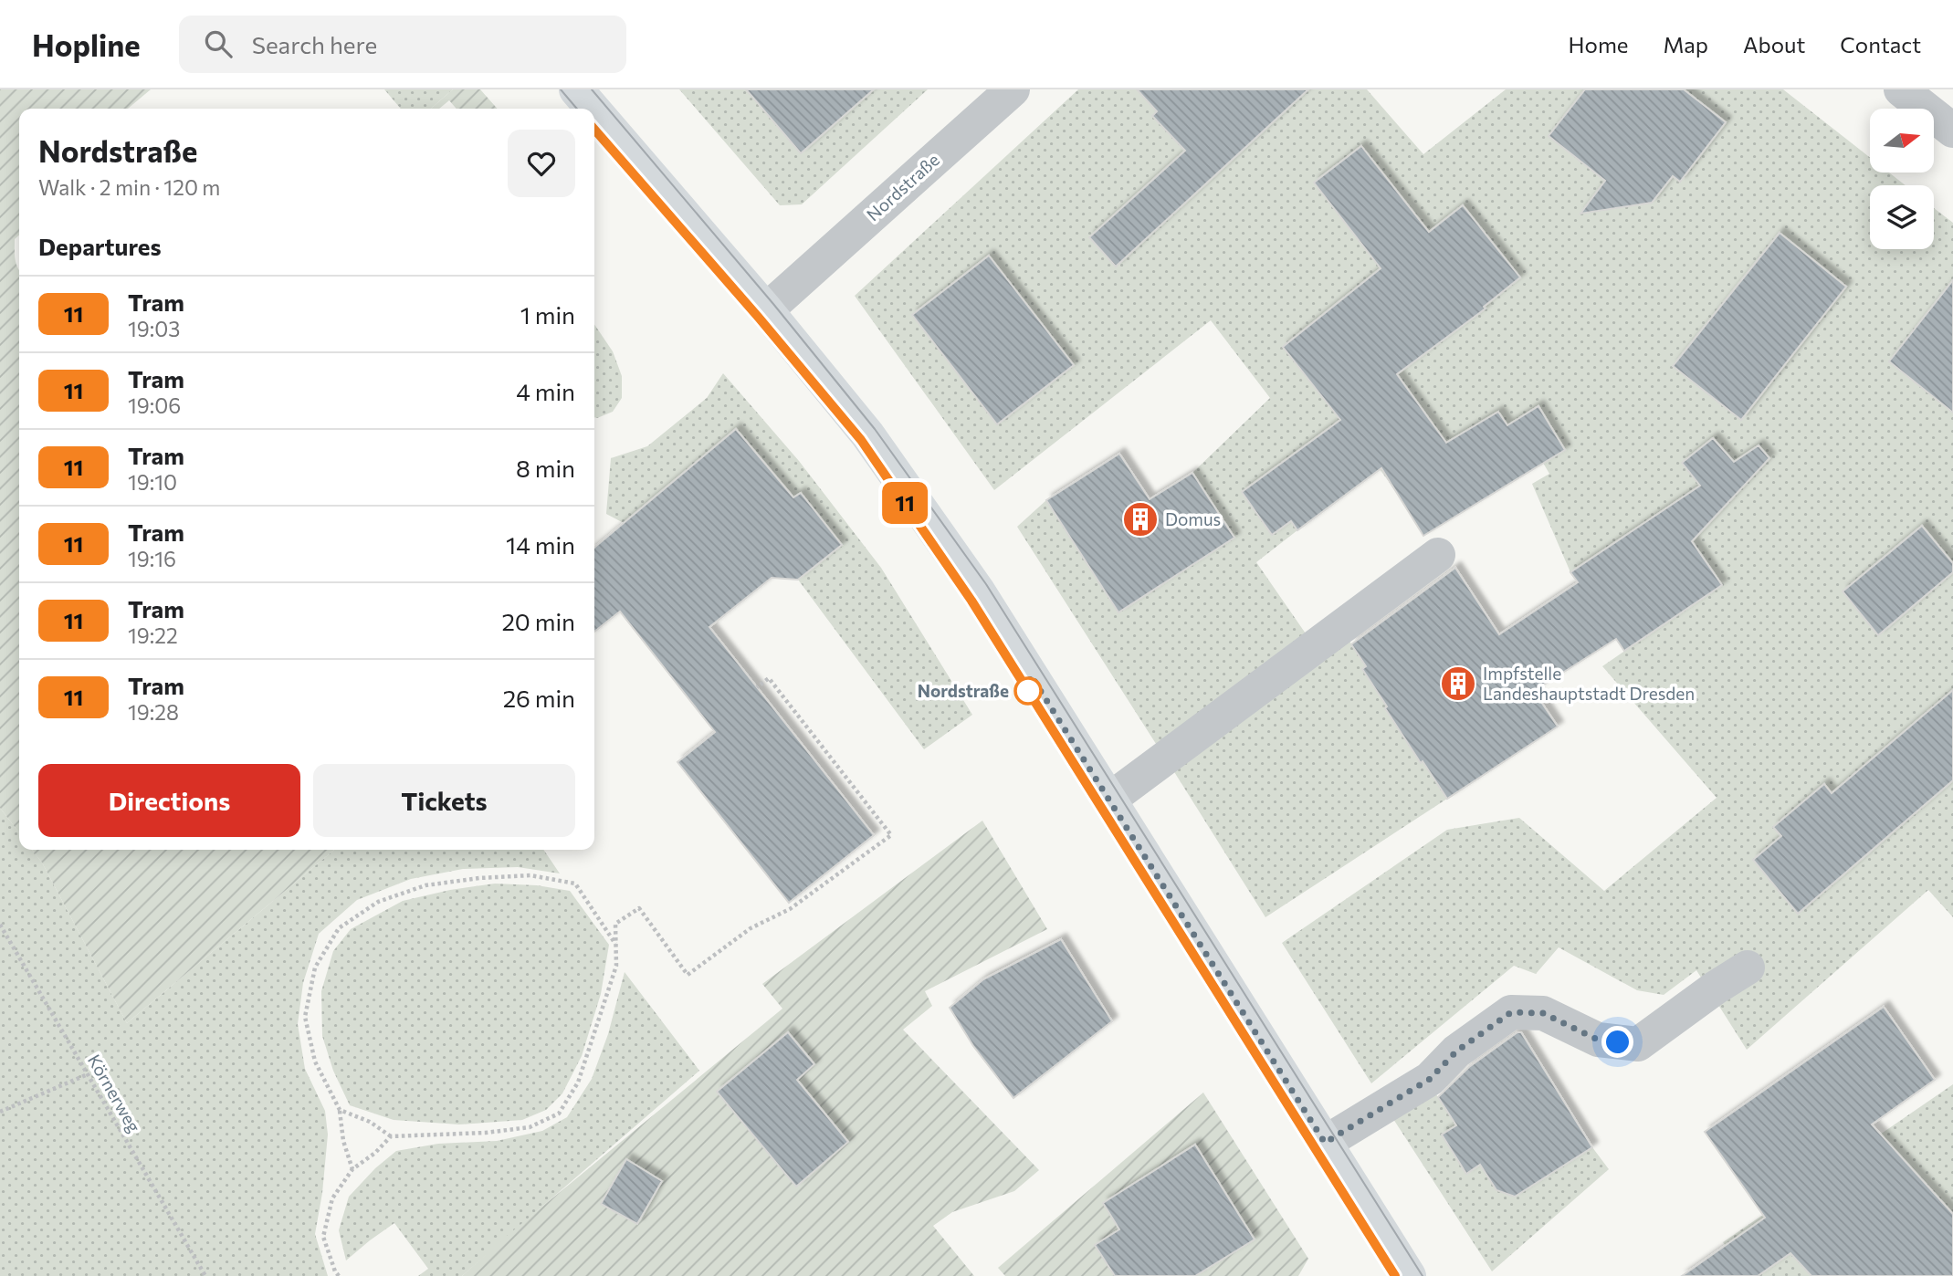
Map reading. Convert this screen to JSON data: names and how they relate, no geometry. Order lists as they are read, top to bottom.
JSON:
{
  "streets": {
    "street": ["Nordstraße"],
    "path": ["Körnerweg"]
  },
  "places": {
    "building": ["Domus", "Impfstelle Landeshauptstadt Dresden"],
    "other": ["Nordstraße"]
  },
  "lines": ["tram line 11"],
  "north": "right",
  "page": {
    "header": "Hopline",
    "search": "Search here",
    "nav": [
      "Home",
      "Map",
      "About",
      "Contact"
    ],
    "on_map": "11",
    "heading": [
      ["Nordstraße", "Walk · 2 min · 120 m"],
      "Departures"
    ],
    "list": [
      {
        "mark": "11",
        "name": "Tram",
        "note": "19:03",
        "value": "1 min"
      },
      {
        "mark": "11",
        "name": "Tram",
        "note": "19:06",
        "value": "4 min"
      },
      {
        "mark": "11",
        "name": "Tram",
        "note": "19:10",
        "value": "8 min"
      },
      {
        "mark": "11",
        "name": "Tram",
        "note": "19:16",
        "value": "14 min"
      },
      {
        "mark": "11",
        "name": "Tram",
        "note": "19:22",
        "value": "20 min"
      },
      {
        "mark": "11",
        "name": "Tram",
        "note": "19:28",
        "value": "26 min"
      }
    ],
    "buttons": ["Directions", "Tickets"]
  }
}
